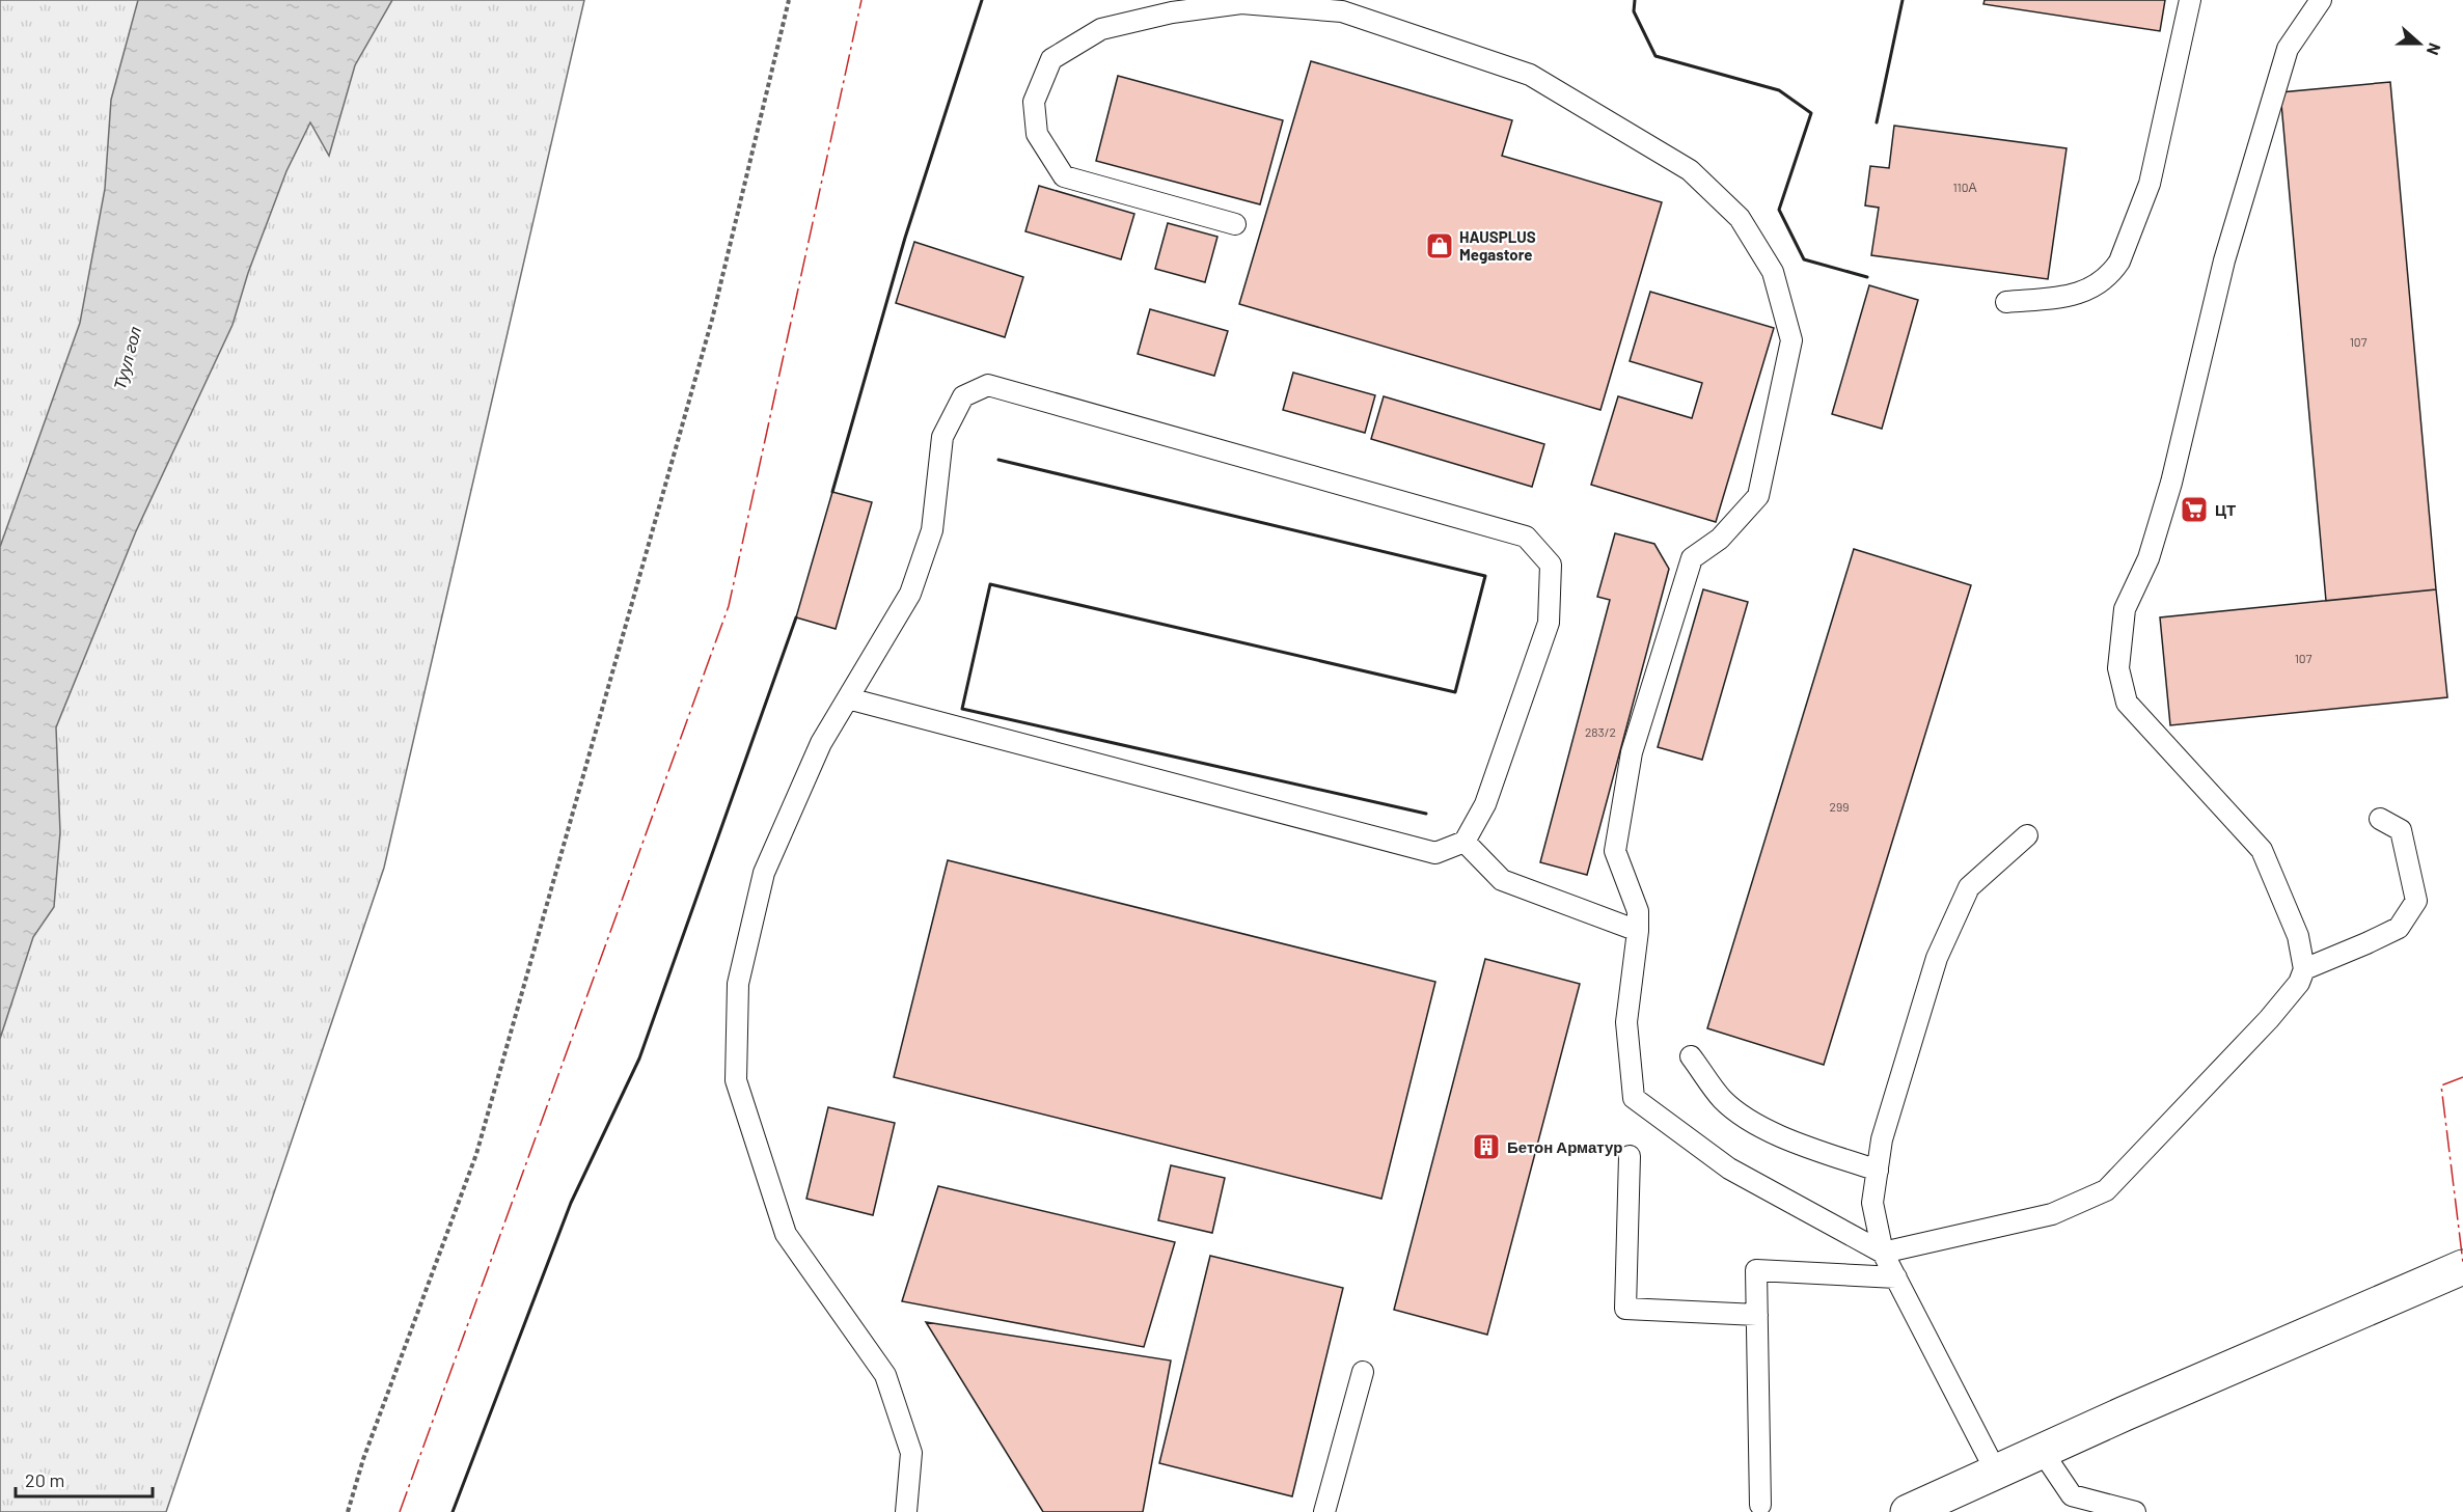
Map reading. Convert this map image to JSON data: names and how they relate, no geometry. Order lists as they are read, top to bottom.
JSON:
{
  "water": ["Туул гол"],
  "places": {
    "shop": ["HAUSPLUS Megastore"],
    "supermarket": ["ЦТ"],
    "building": ["Бетон Арматур"]
  },
  "house_numbers": [
    "110А",
    "107",
    "107",
    "283/2",
    "299"
  ],
  "scale_bar": "20 m",
  "north": "right"
}
